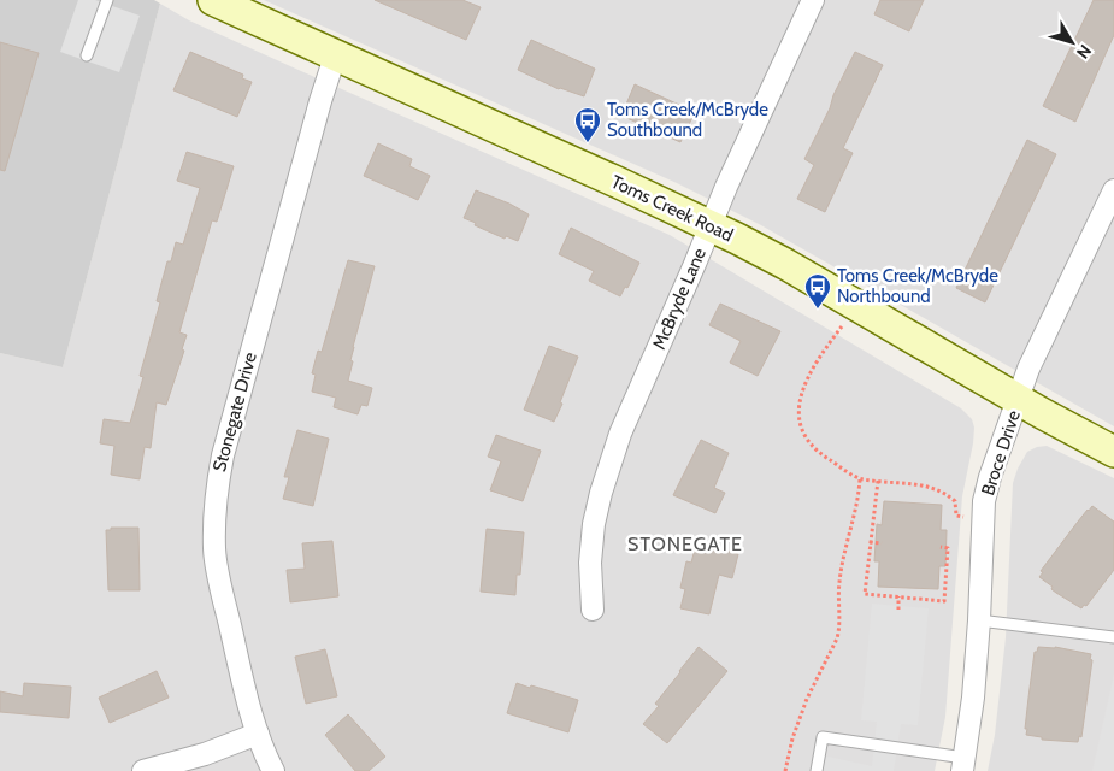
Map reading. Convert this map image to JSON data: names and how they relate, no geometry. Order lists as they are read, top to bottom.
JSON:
{
  "streets": {
    "main road": ["Toms Creek Road"],
    "street": ["McBryde Lane", "Stonegate Drive", "Broce Drive"]
  },
  "crossings": [
    ["Toms Creek Road", "McBryde Lane"],
    ["Toms Creek Road", "Stonegate Drive"],
    ["Toms Creek Road", "Broce Drive"]
  ],
  "districts": ["STONEGATE"],
  "places": {
    "bus stop": ["Toms Creek/McBryde Southbound", "Toms Creek/McBryde Northbound"]
  },
  "north": "bottom right"
}
